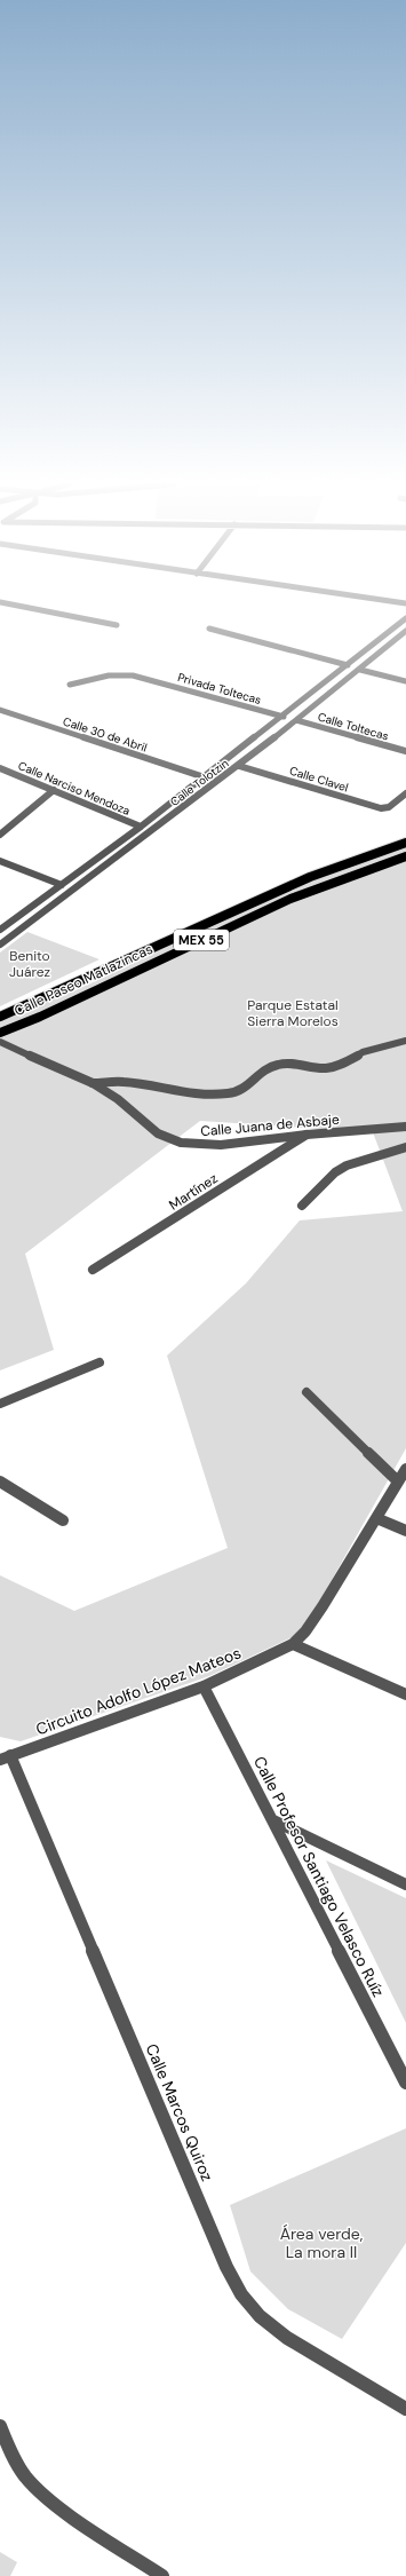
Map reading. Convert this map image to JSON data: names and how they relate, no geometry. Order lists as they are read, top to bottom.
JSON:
{
  "streets": {
    "highway": ["MEX 55", "Calle Paseo Matlazincas"],
    "street": [
      "Privada Toltecas",
      "Calle Toltecas",
      "Calle 30 de Abril",
      "Calle Clavel",
      "Calle Tolotzin",
      "Calle Narciso Mendoza",
      "Calle Juana de Asbaje",
      "Martínez",
      "Circuito Adolfo López Mateos",
      "Calle Profesor Santiago Velasco Ruíz",
      "Calle Marcos Quiroz"
    ]
  },
  "crossings": [
    ["Privada Toltecas", "Calle Tolotzin"],
    ["Calle Toltecas", "Calle Tolotzin"],
    ["Calle 30 de Abril", "Calle Tolotzin"],
    ["Calle Clavel", "Calle Tolotzin"],
    ["Calle Tolotzin", "Calle Narciso Mendoza"],
    ["Calle Juana de Asbaje", "Martínez"],
    ["Circuito Adolfo López Mateos", "Calle Profesor Santiago Velasco Ruíz"],
    ["Circuito Adolfo López Mateos", "Calle Marcos Quiroz"]
  ],
  "parks": ["Benito Juárez", "Parque Estatal Sierra Morelos", "Área verde, La mora II"]
}
